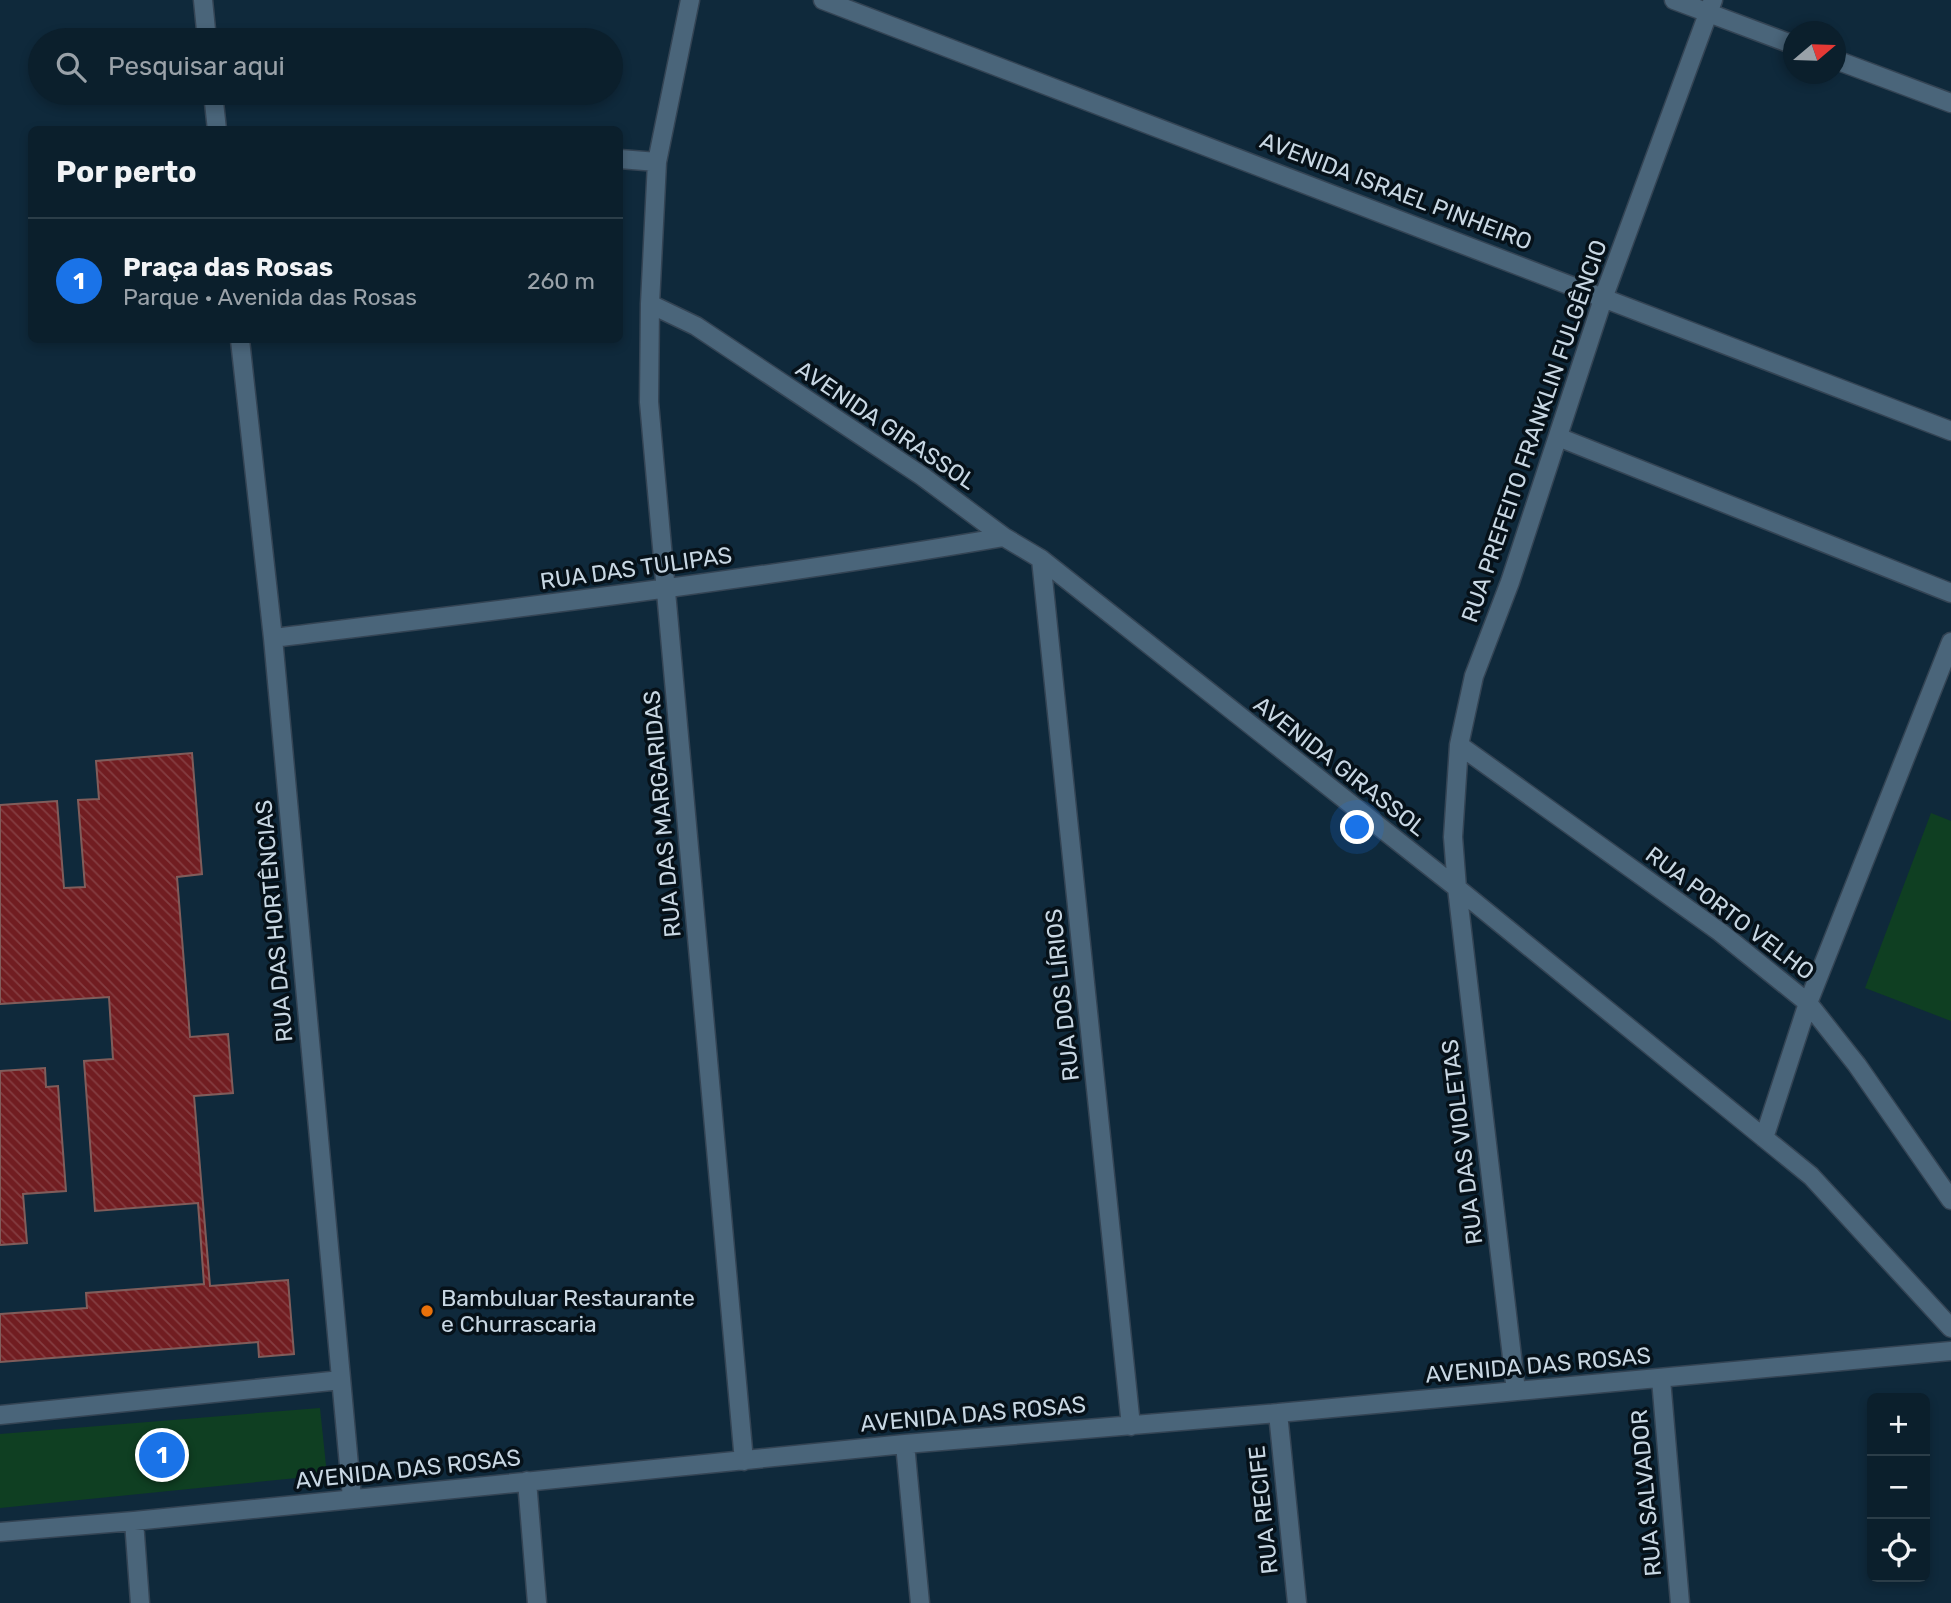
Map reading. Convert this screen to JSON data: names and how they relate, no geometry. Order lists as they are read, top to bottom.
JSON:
{
  "streets": {
    "street": [
      "AVENIDA ISRAEL PINHEIRO",
      "AVENIDA GIRASSOL",
      "RUA PREFEITO FRANKLIN FULGÊNCIO",
      "RUA DAS TULIPAS",
      "RUA DAS MARGARIDAS",
      "RUA PORTO VELHO",
      "RUA DAS HORTÊNCIAS",
      "RUA DOS LÍRIOS",
      "RUA DAS VIOLETAS",
      "AVENIDA DAS ROSAS",
      "RUA SALVADOR",
      "RUA RECIFE"
    ]
  },
  "crossings": [
    ["AVENIDA ISRAEL PINHEIRO", "RUA PREFEITO FRANKLIN FULGÊNCIO"],
    ["AVENIDA GIRASSOL", "RUA PREFEITO FRANKLIN FULGÊNCIO"],
    ["AVENIDA GIRASSOL", "RUA DAS TULIPAS"],
    ["AVENIDA GIRASSOL", "RUA DAS MARGARIDAS"],
    ["AVENIDA GIRASSOL", "RUA DOS LÍRIOS"],
    ["AVENIDA GIRASSOL", "RUA DAS VIOLETAS"],
    ["RUA PREFEITO FRANKLIN FULGÊNCIO", "RUA PORTO VELHO"],
    ["RUA PREFEITO FRANKLIN FULGÊNCIO", "RUA DAS VIOLETAS"],
    ["RUA DAS TULIPAS", "RUA DAS MARGARIDAS"],
    ["RUA DAS TULIPAS", "RUA DAS HORTÊNCIAS"],
    ["RUA DAS MARGARIDAS", "AVENIDA DAS ROSAS"],
    ["RUA DAS HORTÊNCIAS", "AVENIDA DAS ROSAS"],
    ["RUA DOS LÍRIOS", "AVENIDA DAS ROSAS"],
    ["RUA DAS VIOLETAS", "AVENIDA DAS ROSAS"],
    ["AVENIDA DAS ROSAS", "RUA SALVADOR"],
    ["AVENIDA DAS ROSAS", "RUA RECIFE"]
  ],
  "places": ["Bambuluar Restaurante e Churrascaria"],
  "north": "right",
  "page": {
    "search": "Pesquisar aqui",
    "heading": "Por perto",
    "list": [
      {
        "mark": "1",
        "name": "Praça das Rosas",
        "note": "Parque · Avenida das Rosas",
        "value": "260 m"
      }
    ],
    "map_buttons": ["+", "−"],
    "pins": "1"
  }
}
